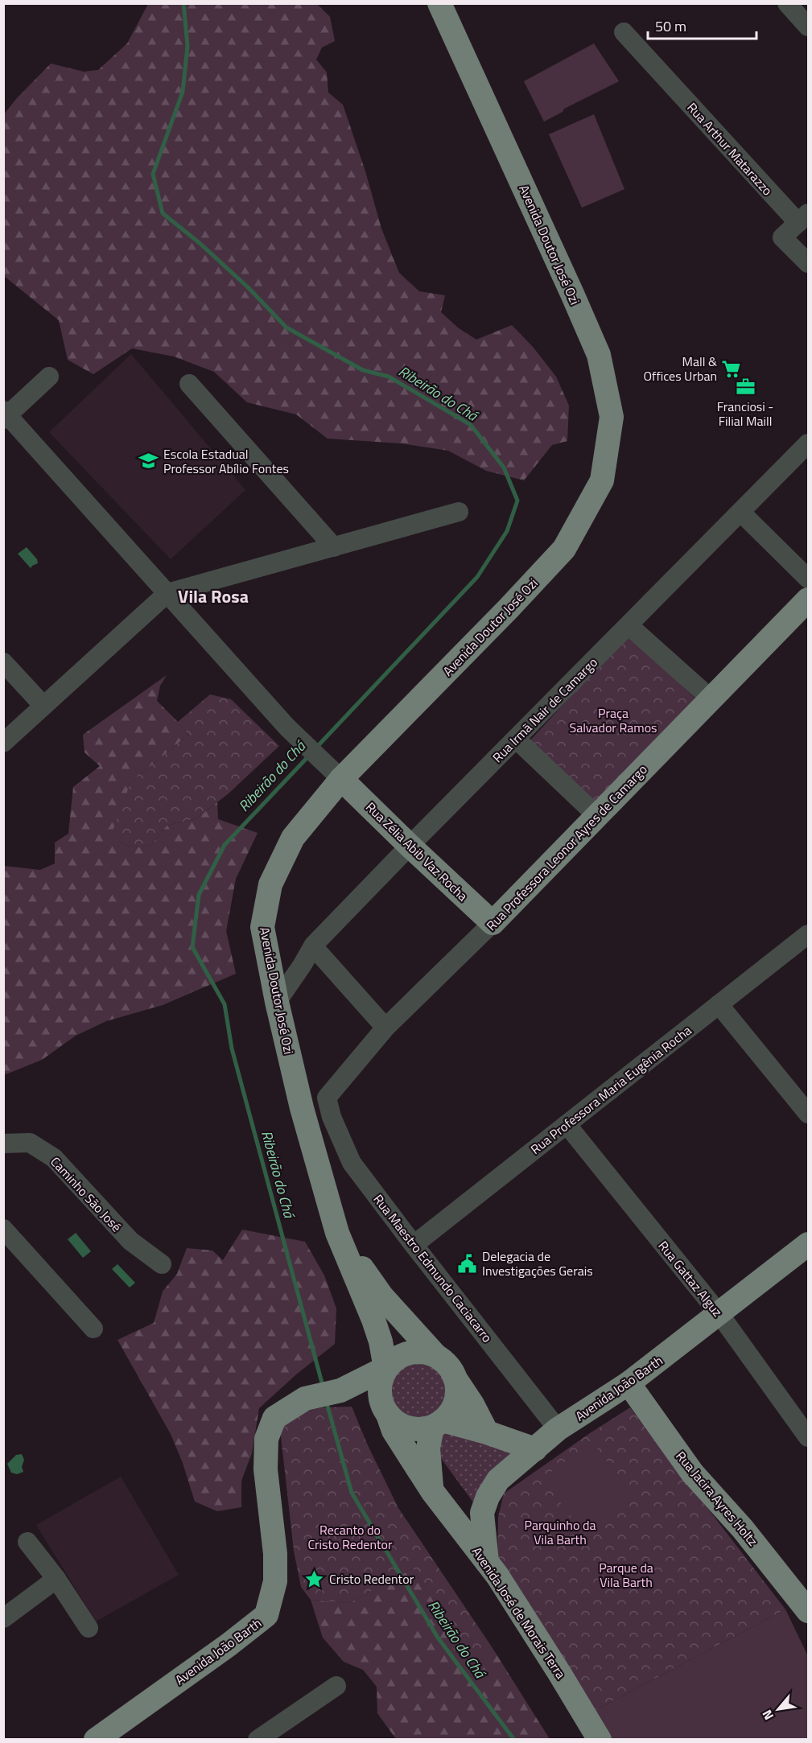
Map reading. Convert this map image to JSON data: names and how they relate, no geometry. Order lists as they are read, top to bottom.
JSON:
{
  "streets": {
    "main road": [
      "Avenida Doutor José Ozi",
      "Rua Professora Leonor Ayres de Camargo",
      "Rua Zélia Abib Vaz Rocha",
      "Avenida João Barth",
      "Rua Jacira Ayres Holtz",
      "Avenida José de Morais Terra"
    ],
    "street": [
      "Rua Arthur Matarazzo",
      "Rua Irmã Nair de Camargo",
      "Rua Professora Maria Eugênia Rocha",
      "Caminho São José",
      "Rua Maestro Edmundo Caciacarro",
      "Rua Gattaz Alguz"
    ]
  },
  "crossings": [
    ["Avenida Doutor José Ozi", "Rua Irmã Nair de Camargo"],
    ["Avenida Doutor José Ozi", "Rua Zélia Abib Vaz Rocha"],
    ["Avenida Doutor José Ozi", "Avenida João Barth"],
    ["Avenida Doutor José Ozi", "Avenida José de Morais Terra"],
    ["Rua Irmã Nair de Camargo", "Rua Zélia Abib Vaz Rocha"],
    ["Rua Professora Leonor Ayres de Camargo", "Rua Zélia Abib Vaz Rocha"],
    ["Rua Professora Leonor Ayres de Camargo", "Rua Maestro Edmundo Caciacarro"],
    ["Rua Professora Maria Eugênia Rocha", "Rua Maestro Edmundo Caciacarro"],
    ["Rua Professora Maria Eugênia Rocha", "Rua Gattaz Alguz"],
    ["Rua Maestro Edmundo Caciacarro", "Avenida João Barth"],
    ["Rua Gattaz Alguz", "Avenida João Barth"],
    ["Avenida João Barth", "Rua Jacira Ayres Holtz"],
    ["Avenida João Barth", "Avenida José de Morais Terra"]
  ],
  "districts": ["Vila Rosa"],
  "water": ["Ribeirão do Chá"],
  "parks": [
    "Praça Salvador Ramos",
    "Parquinho da Vila Barth",
    "Recanto do Cristo Redentor",
    "Parque da Vila Barth"
  ],
  "places": {
    "supermarket": ["Mall & Offices Urban"],
    "office": ["Franciosi - Filial Maill"],
    "school or university": ["Escola Estadual Professor Abílio Fontes"],
    "public building": ["Delegacia de Investigações Gerais"],
    "place": ["Cristo Redentor"]
  },
  "scale_bar": "50 m",
  "north": "bottom left"
}
